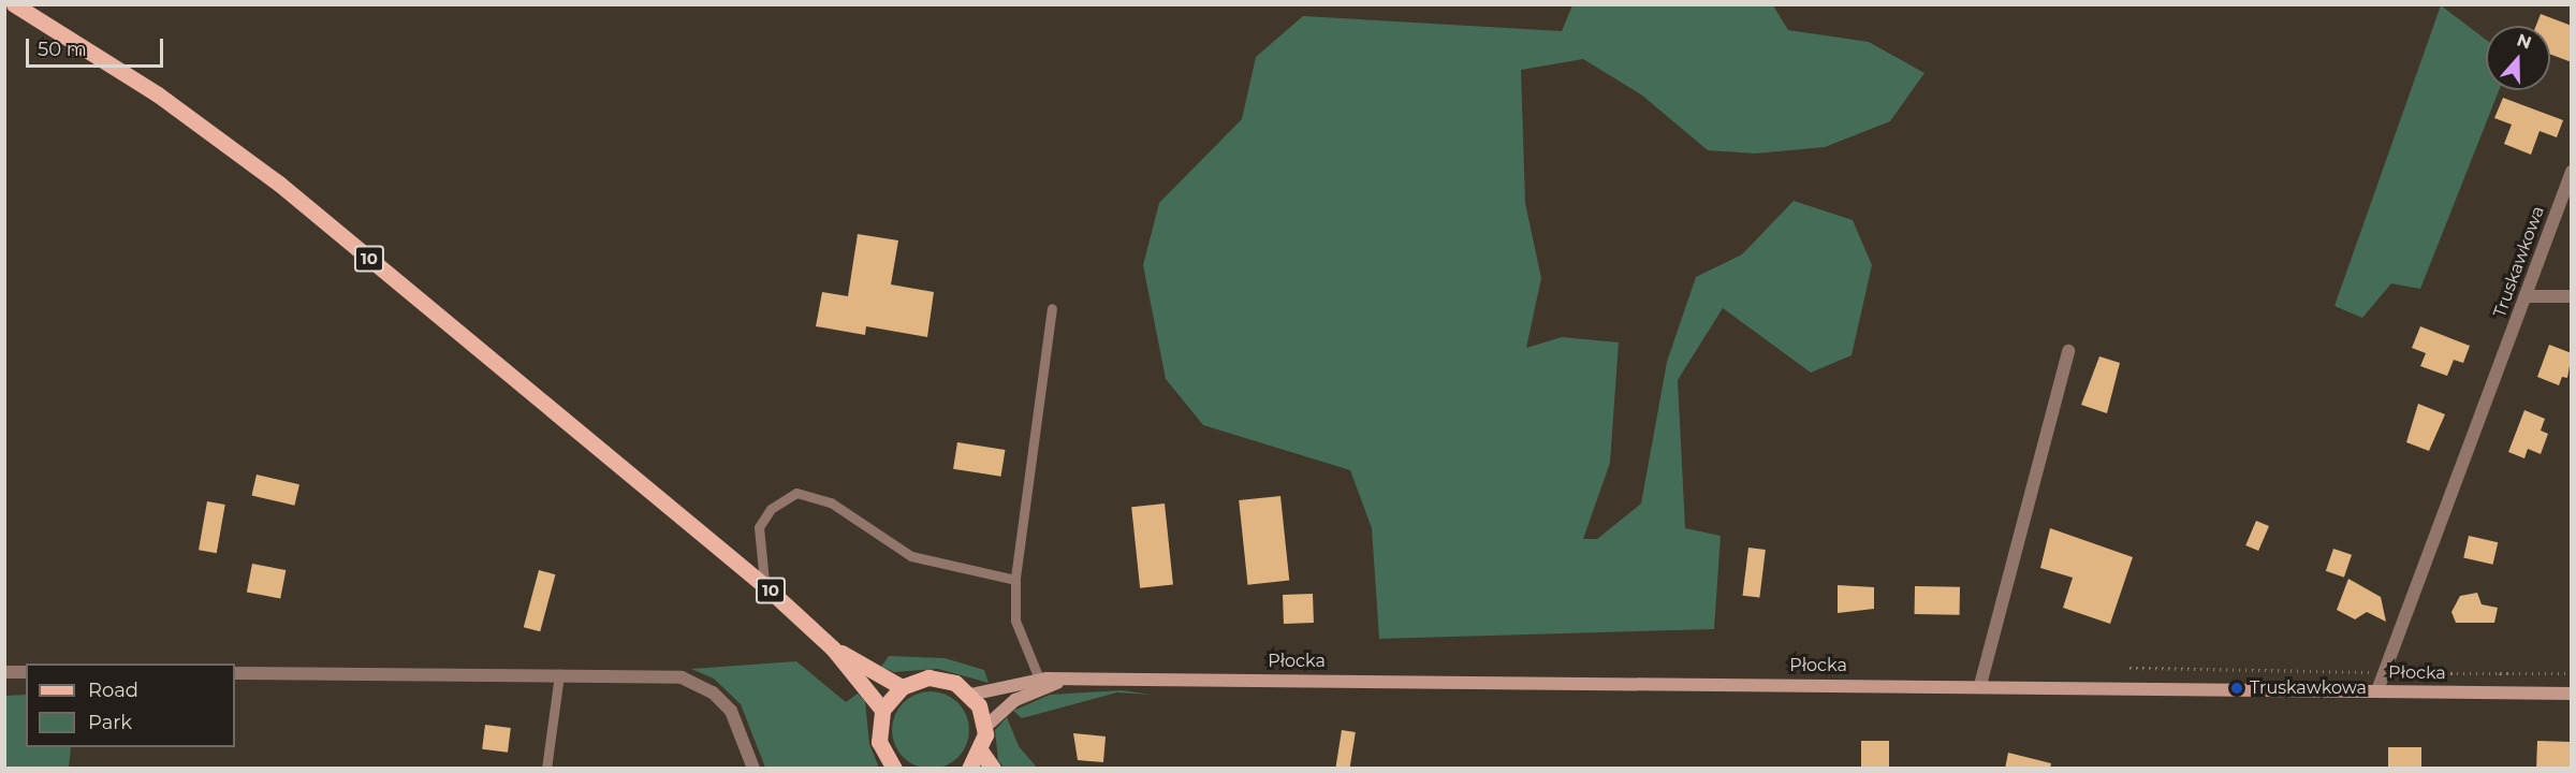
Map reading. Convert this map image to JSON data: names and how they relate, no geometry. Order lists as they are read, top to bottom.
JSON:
{
  "streets": {
    "main road": ["10"],
    "street": ["Truskawkowa", "Płocka"]
  },
  "crossings": [
    ["Truskawkowa", "Płocka"]
  ],
  "places": ["Truskawkowa"],
  "legend": ["Road", "Park"],
  "scale_bar": "50 m",
  "north": "top"
}
